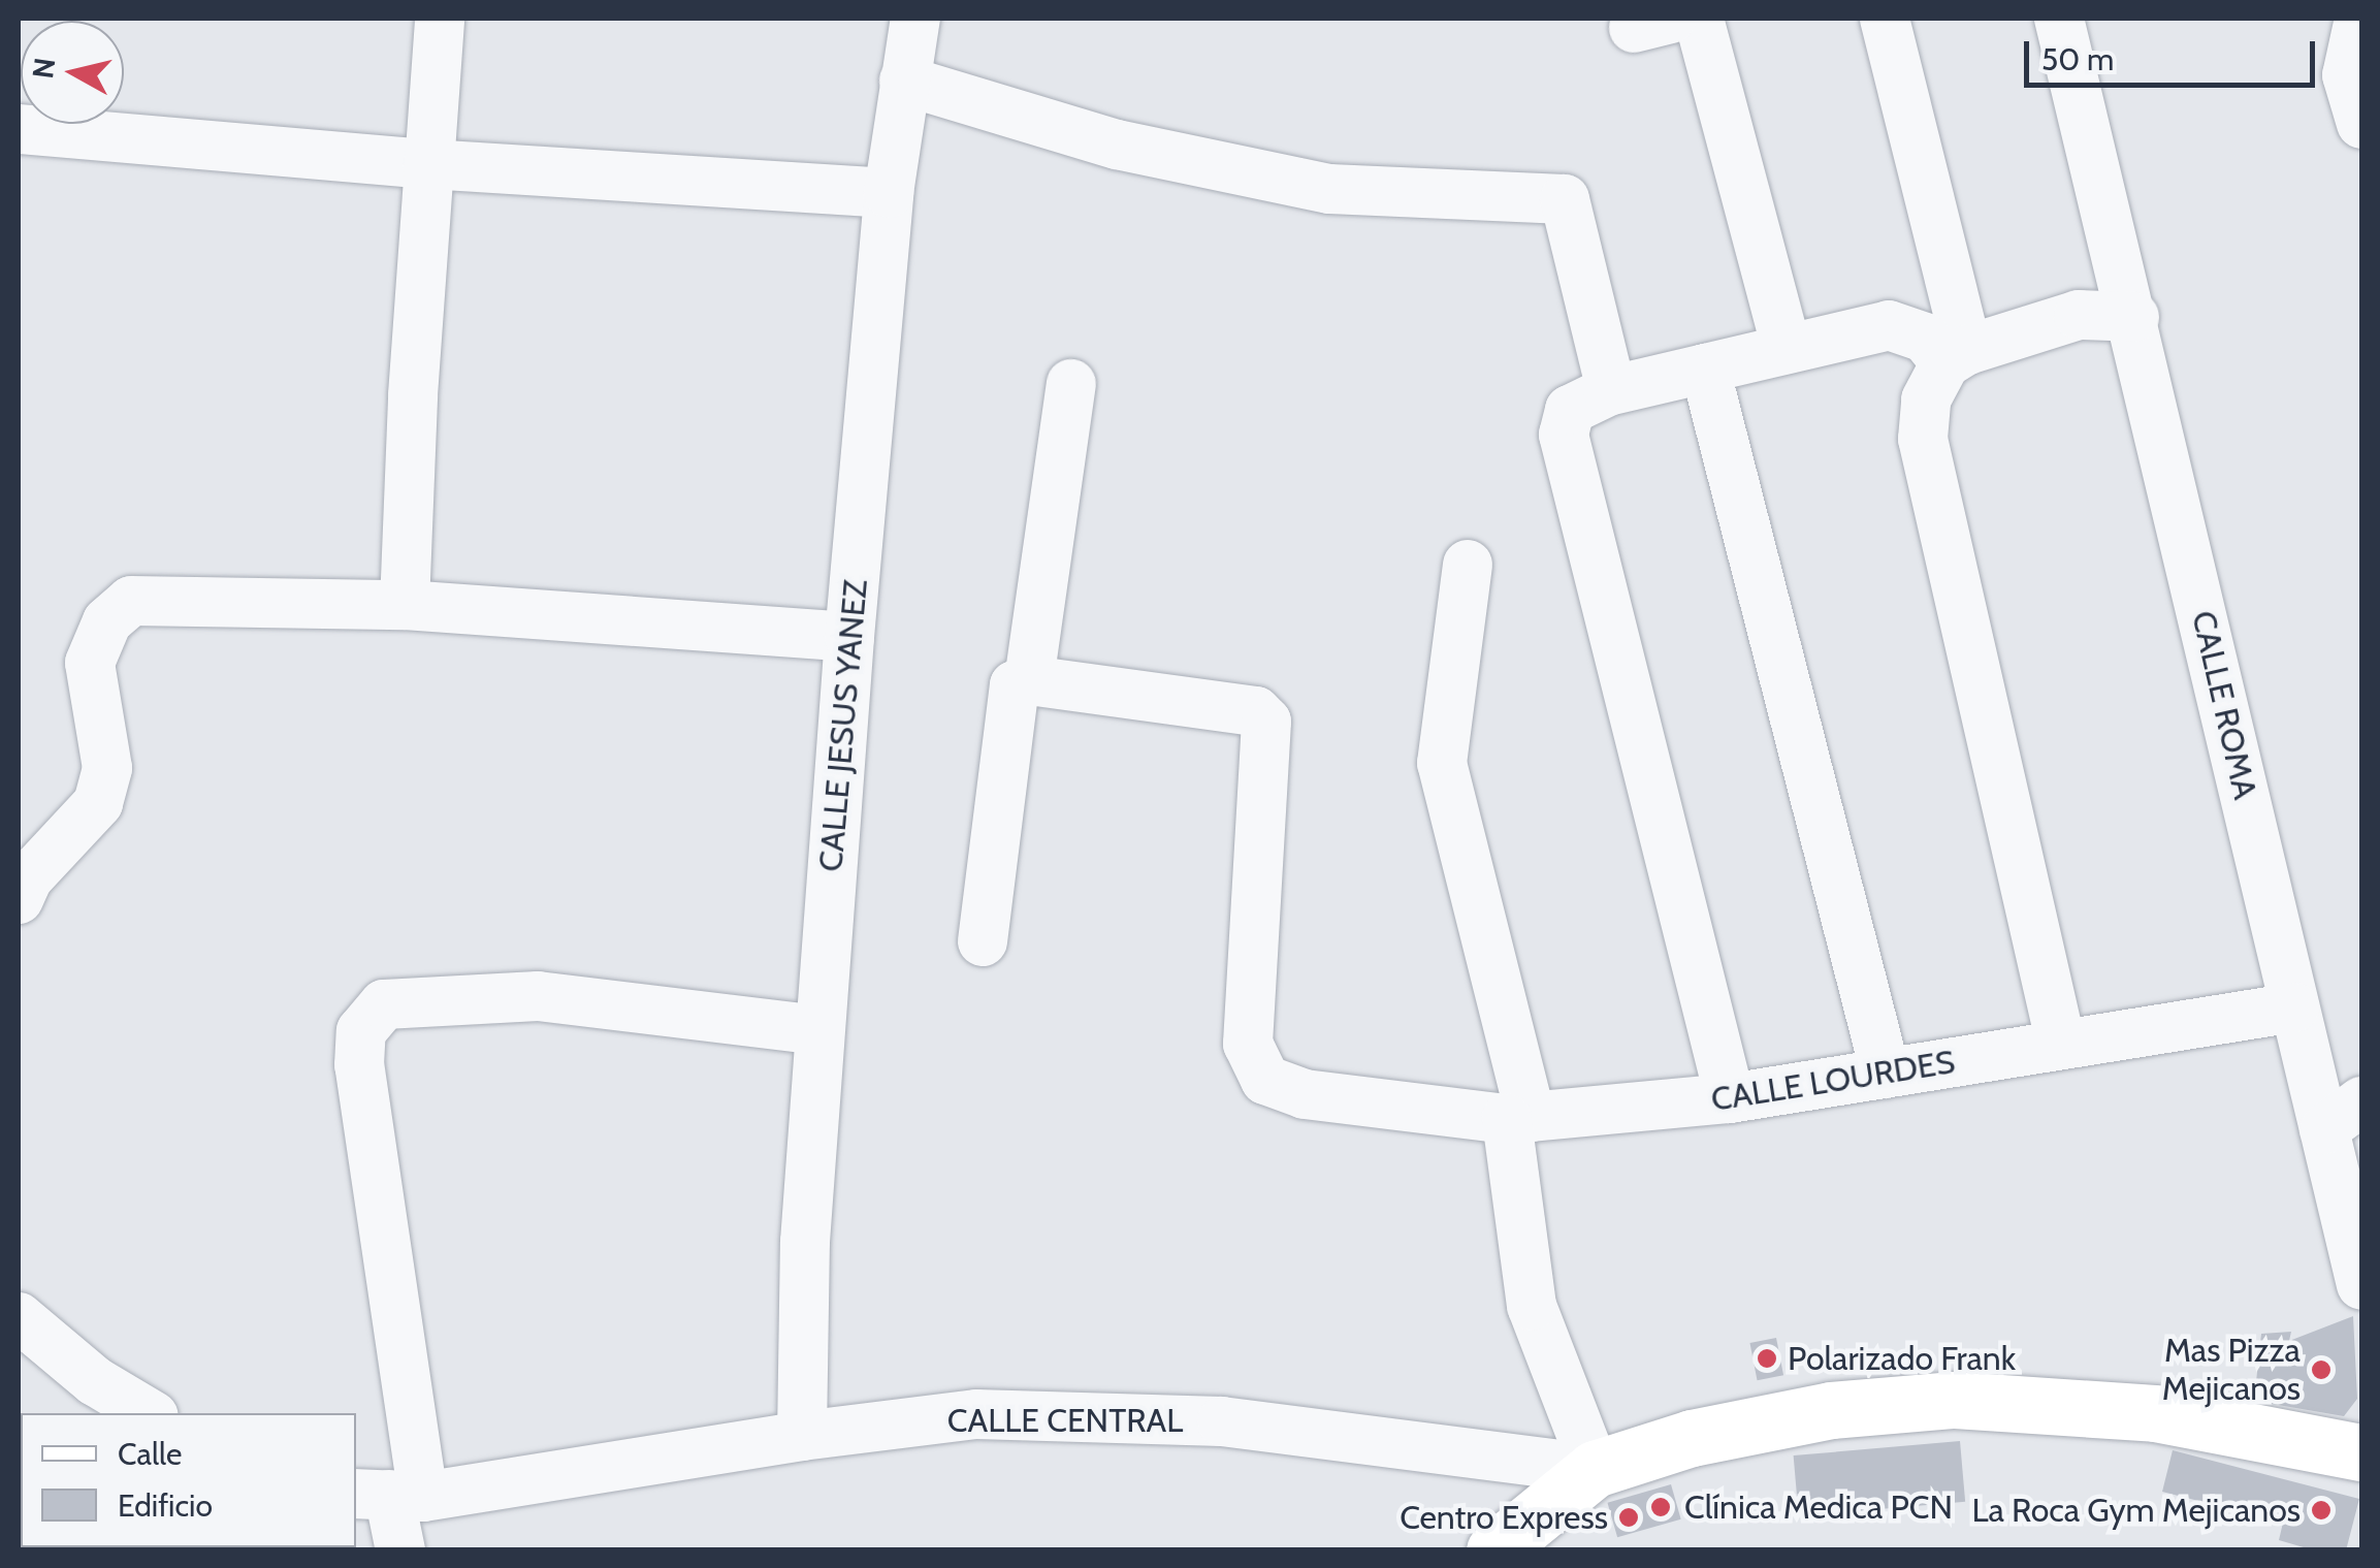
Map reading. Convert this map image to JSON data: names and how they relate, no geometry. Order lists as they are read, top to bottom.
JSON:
{
  "streets": {
    "street": [
      "CALLE ROMA",
      "CALLE JESUS YANEZ",
      "CALLE LOURDES",
      "CALLE CENTRAL"
    ]
  },
  "crossings": [
    ["CALLE ROMA", "CALLE LOURDES"],
    ["CALLE JESUS YANEZ", "CALLE CENTRAL"]
  ],
  "places": [
    "Polarizado Frank",
    "Mas Pizza Mejicanos",
    "Clínica Medica PCN",
    "La Roca Gym Mejicanos",
    "Centro Express"
  ],
  "legend": ["Calle", "Edificio"],
  "scale_bar": "50 m",
  "north": "left"
}
